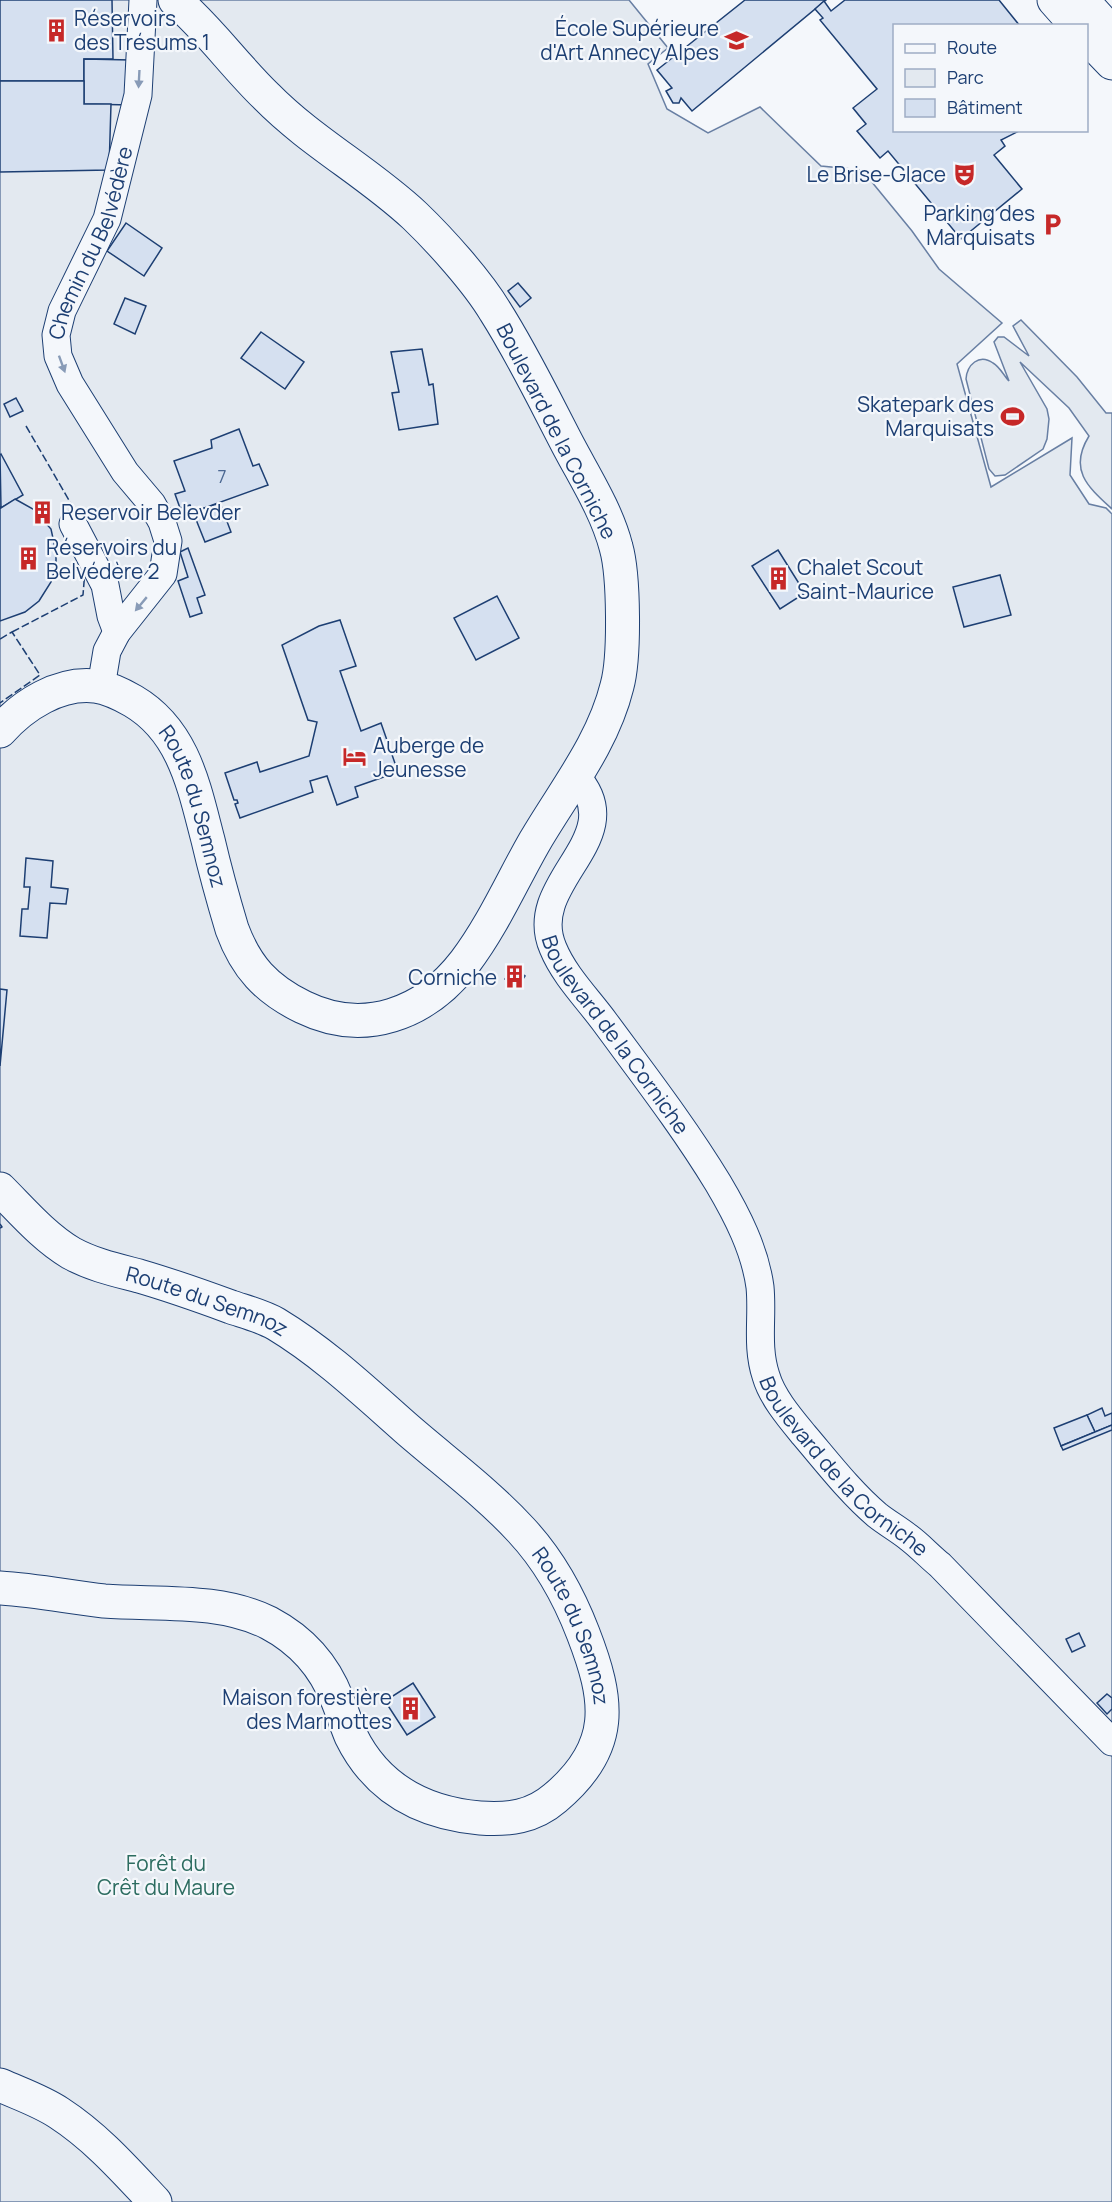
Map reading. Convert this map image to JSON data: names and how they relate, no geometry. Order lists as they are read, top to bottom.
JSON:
{
  "streets": {
    "main road": ["Boulevard de la Corniche", "Route du Semnoz"],
    "street": ["Chemin du Belvédère"]
  },
  "crossings": [
    ["Chemin du Belvédère", "Route du Semnoz"],
    ["Boulevard de la Corniche", "Route du Semnoz"]
  ],
  "one_way": ["Chemin du Belvédère"],
  "parks": ["Forêt du Crêt du Maure"],
  "places": {
    "building": [
      "Réservoirs des Trésums 1",
      "Reservoir Belevder",
      "Réservoirs du Belvédère 2",
      "Chalet Scout Saint-Maurice",
      "Corniche",
      "Maison forestière des Marmottes"
    ],
    "school or university": ["École Supérieure d'Art Annecy Alpes"],
    "theatre": ["Le Brise-Glace"],
    "parking": ["Parking des Marquisats"],
    "sports": ["Skatepark des Marquisats"],
    "hotel": ["Auberge de Jeunesse"]
  },
  "house_numbers": ["7"],
  "legend": ["Route", "Parc", "Bâtiment"]
}
